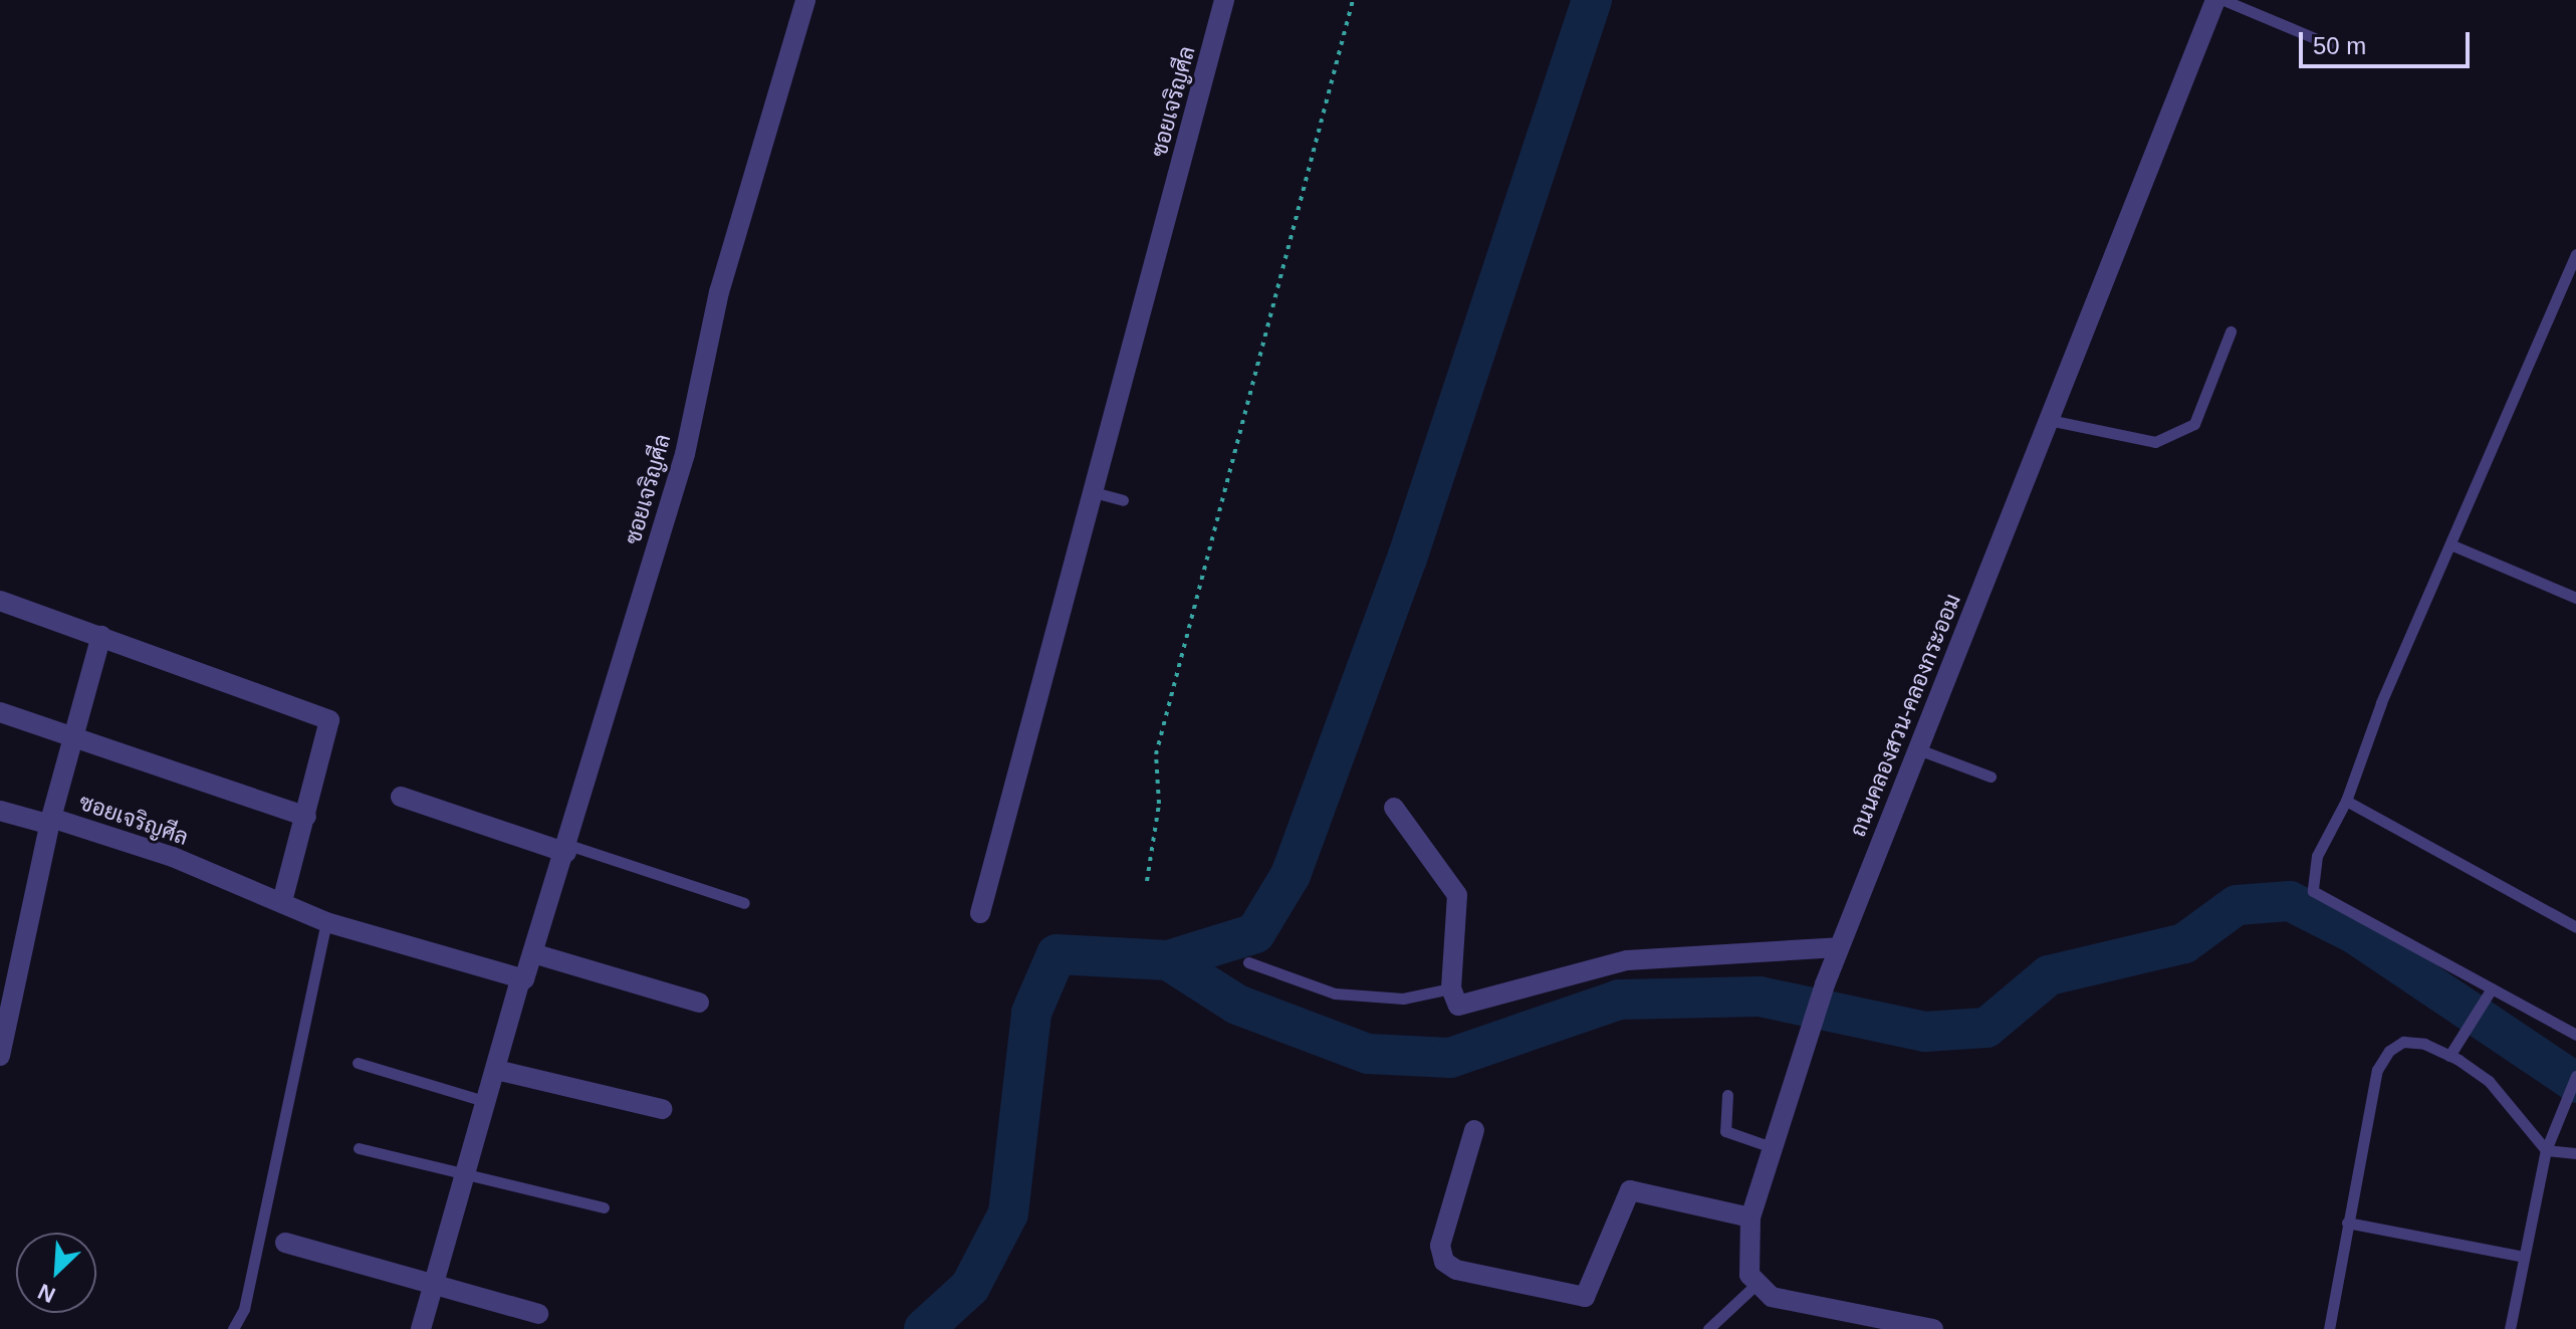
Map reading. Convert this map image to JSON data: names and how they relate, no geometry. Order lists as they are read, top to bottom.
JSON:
{
  "streets": {
    "street": ["ซอยเจริญศีล", "ถนนคลองสวน-คลองกระออม"]
  },
  "scale_bar": "50 m",
  "north": "bottom left"
}
